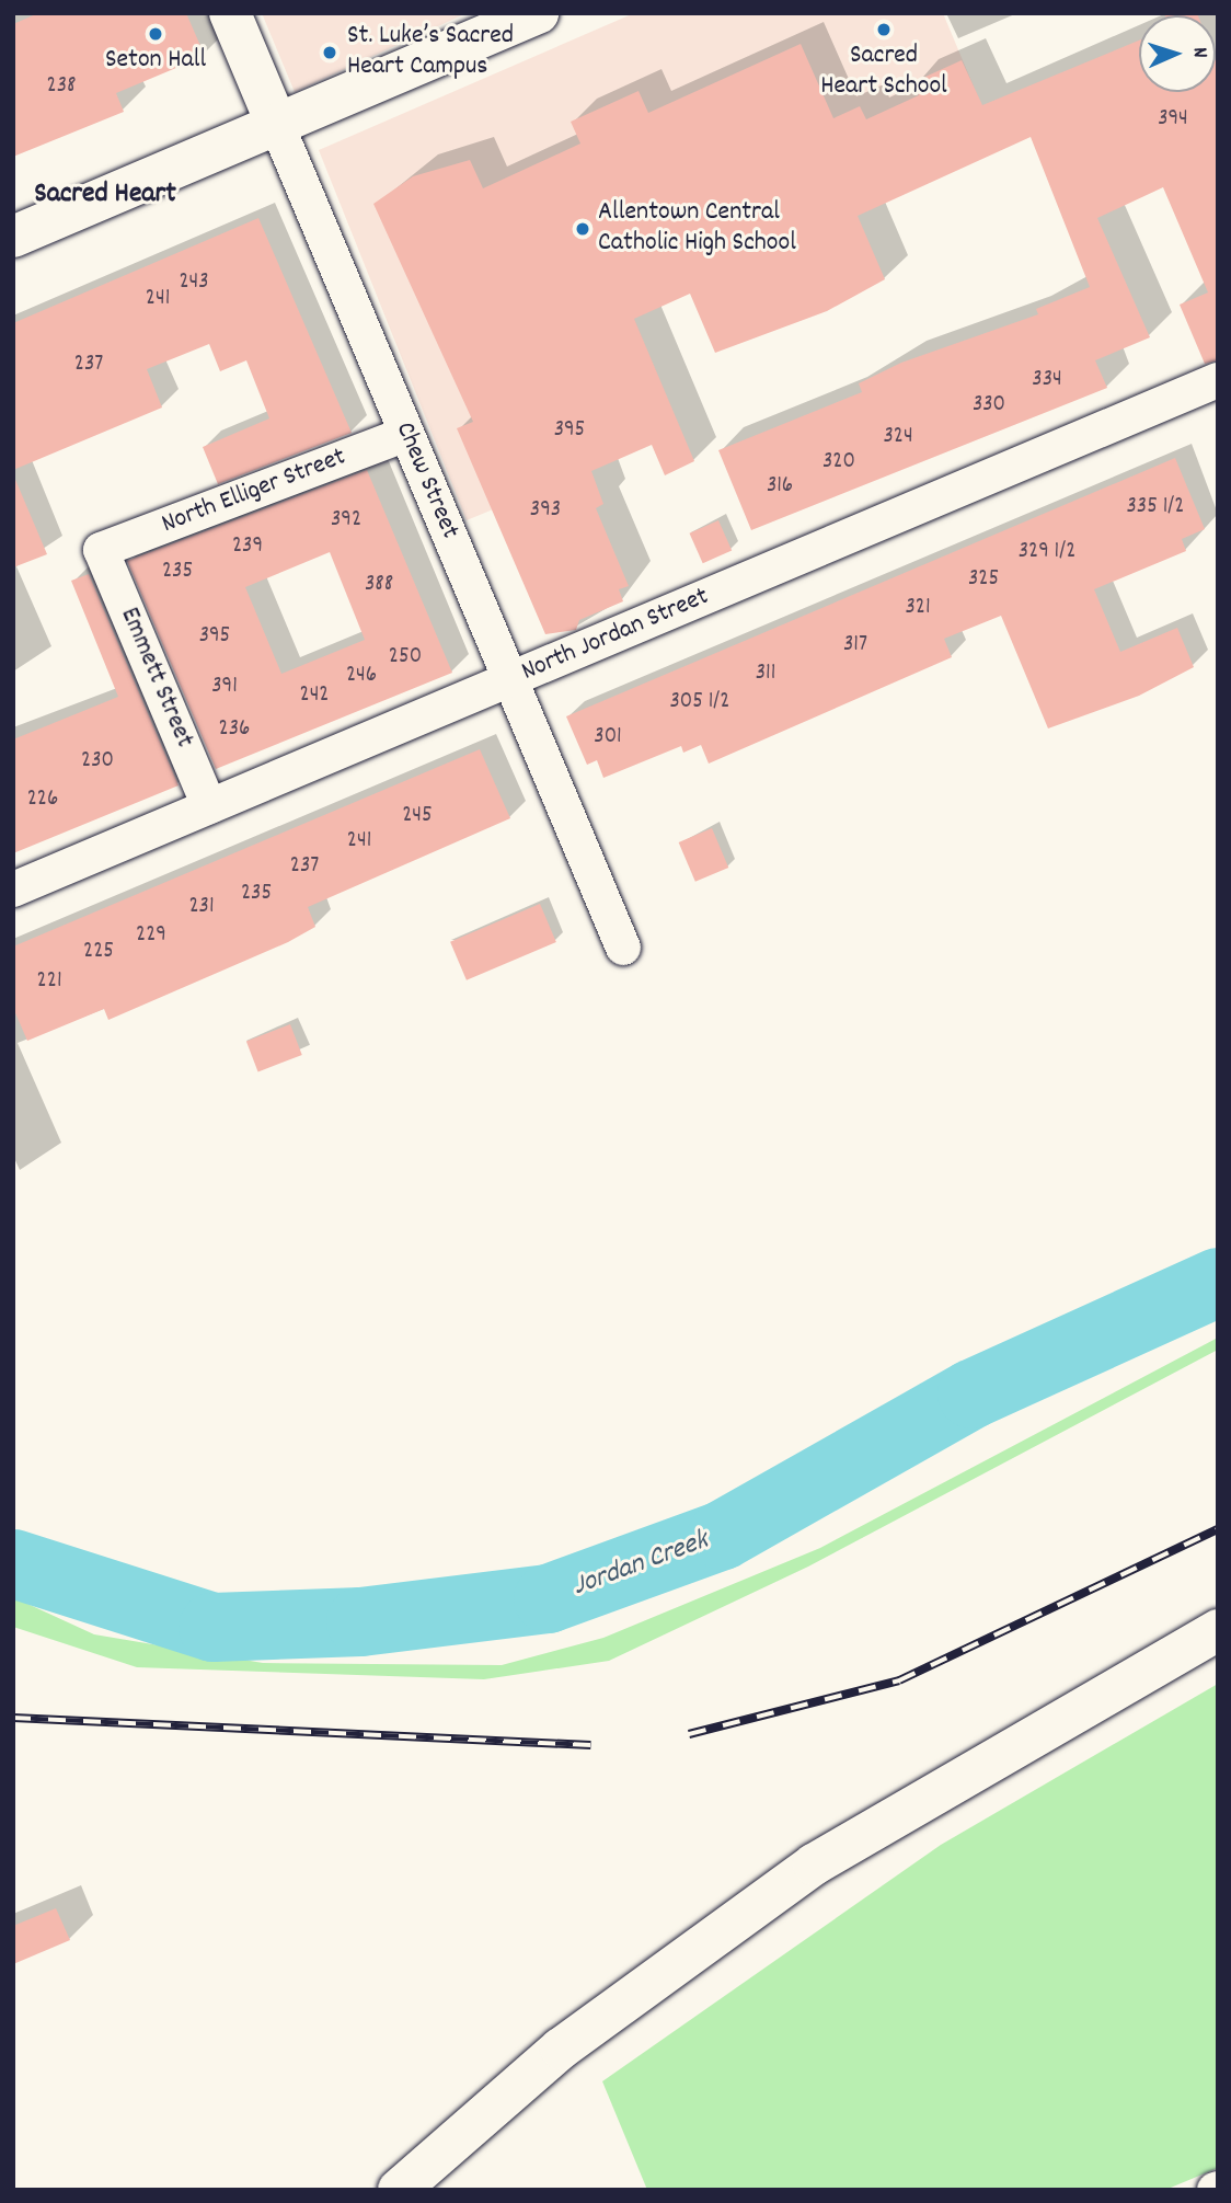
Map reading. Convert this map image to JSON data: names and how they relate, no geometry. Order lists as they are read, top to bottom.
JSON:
{
  "streets": {
    "main road": ["Chew Street"],
    "street": ["North Elliger Street", "North Jordan Street", "Emmett Street"]
  },
  "crossings": [
    ["Chew Street", "North Elliger Street"],
    ["Chew Street", "North Jordan Street"],
    ["North Elliger Street", "Emmett Street"],
    ["North Jordan Street", "Emmett Street"]
  ],
  "districts": ["Sacred Heart"],
  "water": ["Jordan Creek"],
  "places": [
    "Sacred Heart School",
    "Seton Hall",
    "St. Luke’s Sacred Heart Campus",
    "Allentown Central Catholic High School"
  ],
  "house_numbers": [
    "238",
    "394",
    "243",
    "241",
    "237",
    "334",
    "330",
    "395",
    "324",
    "320",
    "316",
    "335 1/2",
    "393",
    "392",
    "239",
    "329 1/2",
    "235",
    "325",
    "388",
    "321",
    "395",
    "317",
    "250",
    "311",
    "246",
    "391",
    "242",
    "305 1/2",
    "236",
    "301",
    "230",
    "226",
    "245",
    "241",
    "237",
    "235",
    "231",
    "229",
    "225",
    "221"
  ],
  "north": "right"
}
